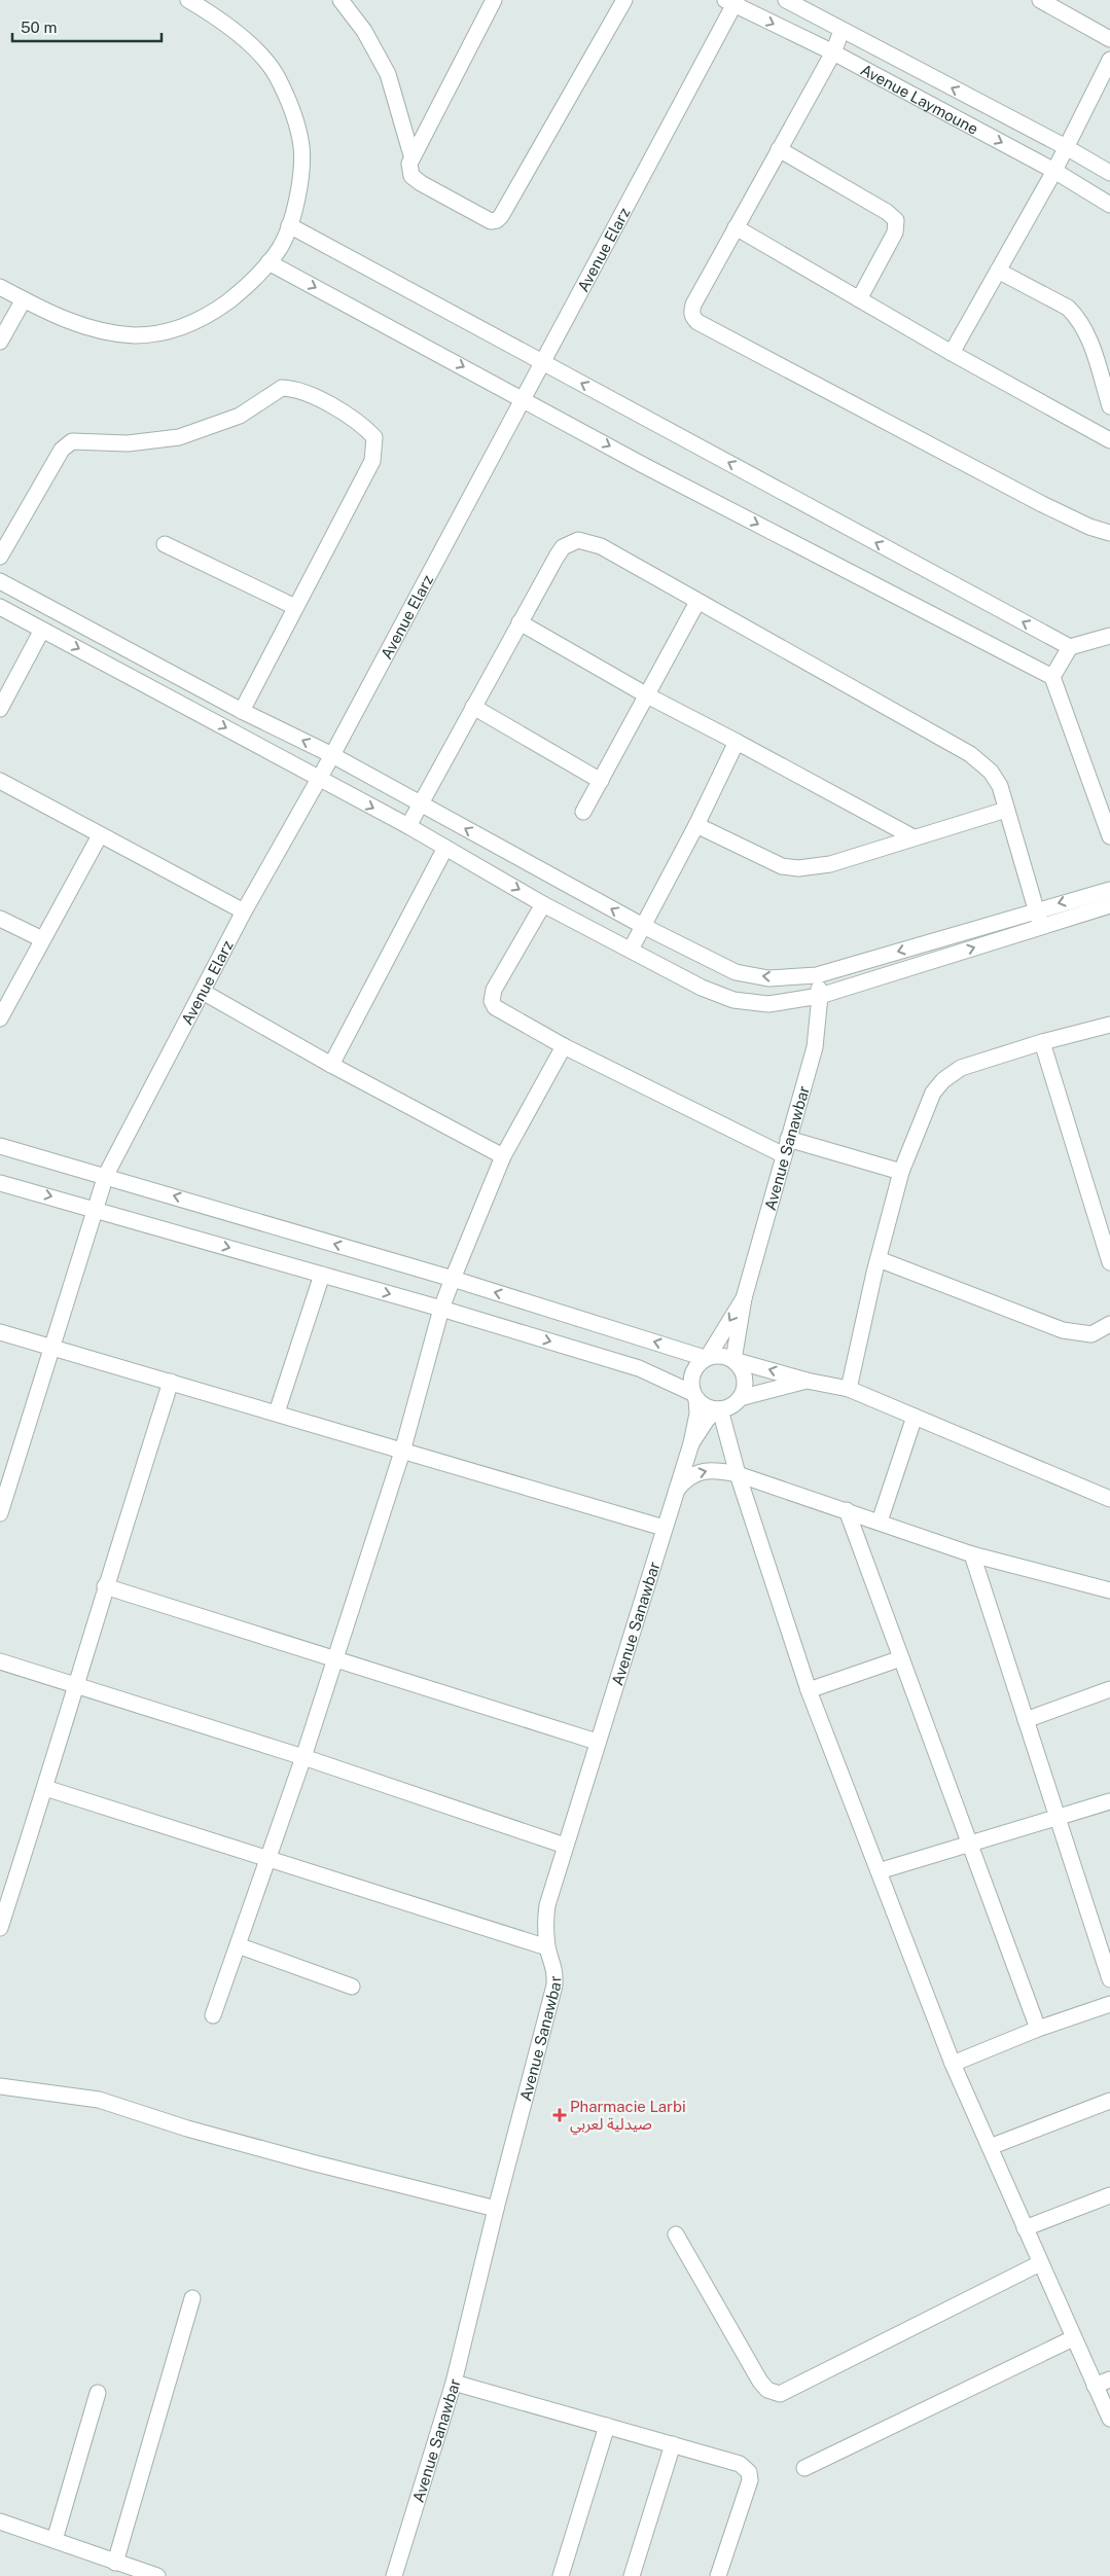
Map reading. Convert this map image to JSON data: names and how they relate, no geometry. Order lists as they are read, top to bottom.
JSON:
{
  "streets": {
    "street": ["Avenue Laymoune", "Avenue Elarz", "Avenue Sanawbar"]
  },
  "crossings": [
    ["Avenue Laymoune", "Avenue Elarz"]
  ],
  "places": {
    "health": ["Pharmacie Larbi صيدلية لعربي"]
  },
  "scale_bar": "50 m"
}
